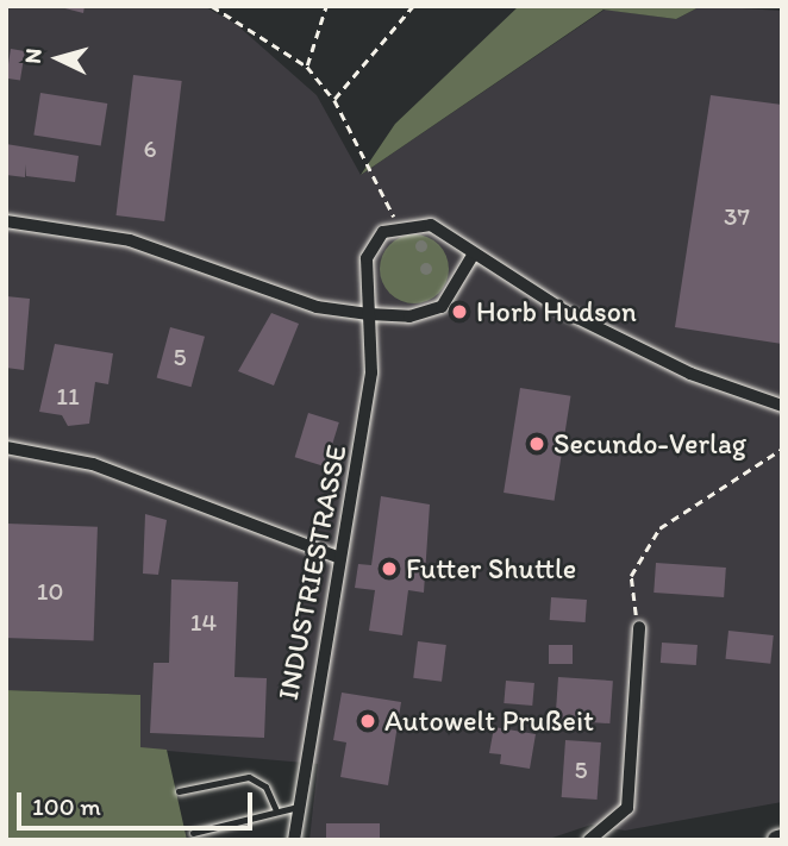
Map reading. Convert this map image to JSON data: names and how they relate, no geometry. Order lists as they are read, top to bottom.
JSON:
{
  "streets": {
    "street": ["INDUSTRIESTRASSE"]
  },
  "places": [
    "Horb Hudson",
    "Secundo-Verlag",
    "Futter Shuttle",
    "Autowelt Prußeit"
  ],
  "house_numbers": [
    "6",
    "37",
    "5",
    "11",
    "10",
    "14",
    "5"
  ],
  "scale_bar": "100 m",
  "north": "left"
}
